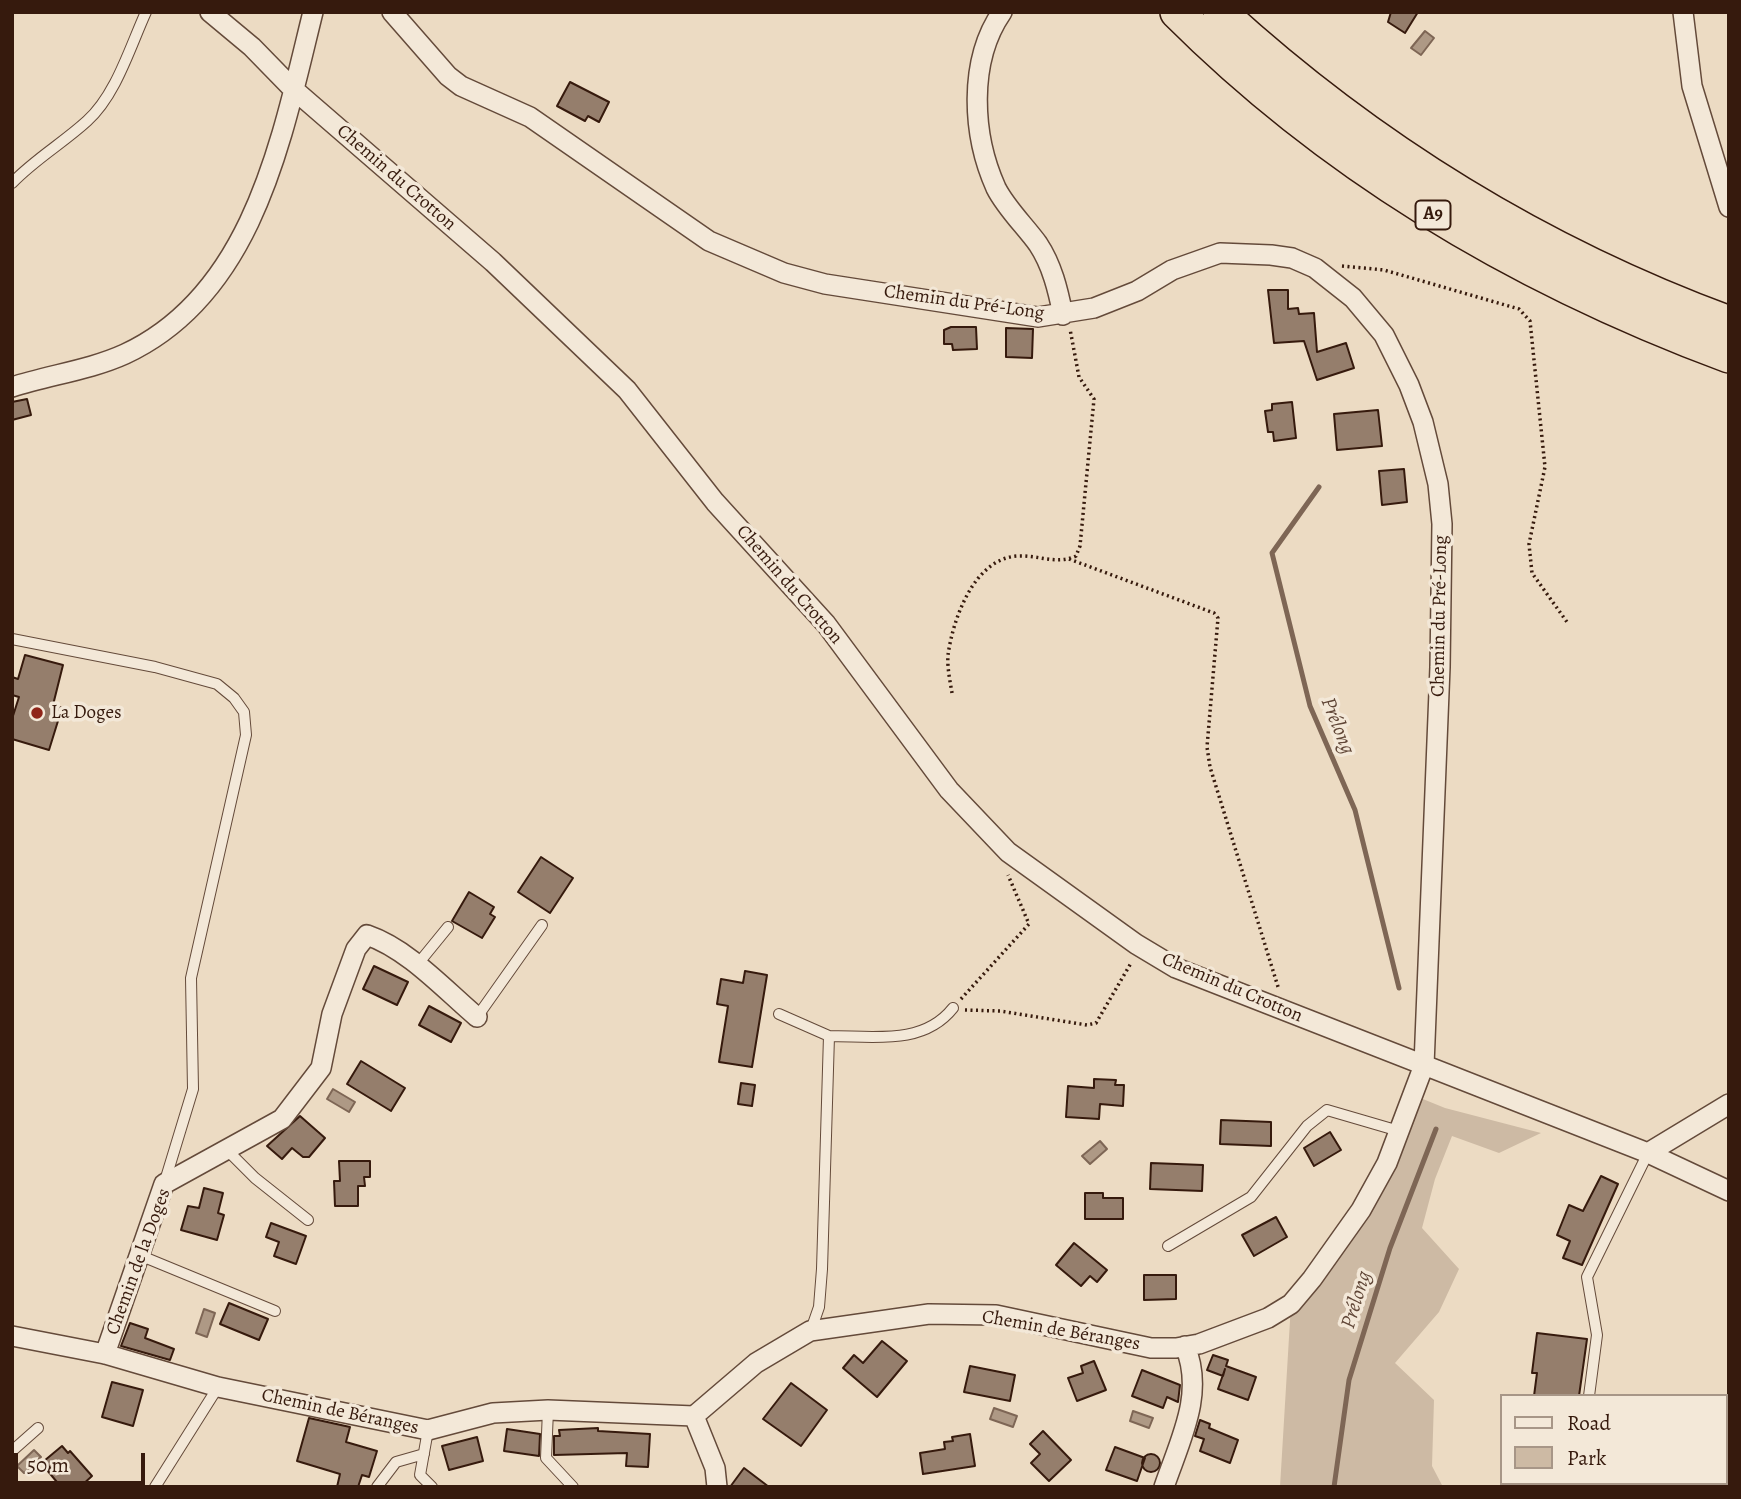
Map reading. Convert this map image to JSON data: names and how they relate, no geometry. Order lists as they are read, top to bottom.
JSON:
{
  "streets": {
    "highway": ["A9"],
    "street": [
      "Chemin du Crotton",
      "Chemin du Pré-Long",
      "Chemin de la Doges",
      "Chemin de Béranges"
    ]
  },
  "crossings": [
    ["Chemin du Crotton", "Chemin du Pré-Long"],
    ["Chemin du Crotton", "Chemin de Béranges"],
    ["Chemin du Pré-Long", "Chemin de Béranges"],
    ["Chemin de la Doges", "Chemin de Béranges"]
  ],
  "water": ["Prélong"],
  "places": ["La Doges"],
  "legend": ["Road", "Park"],
  "scale_bar": "50 m"
}
